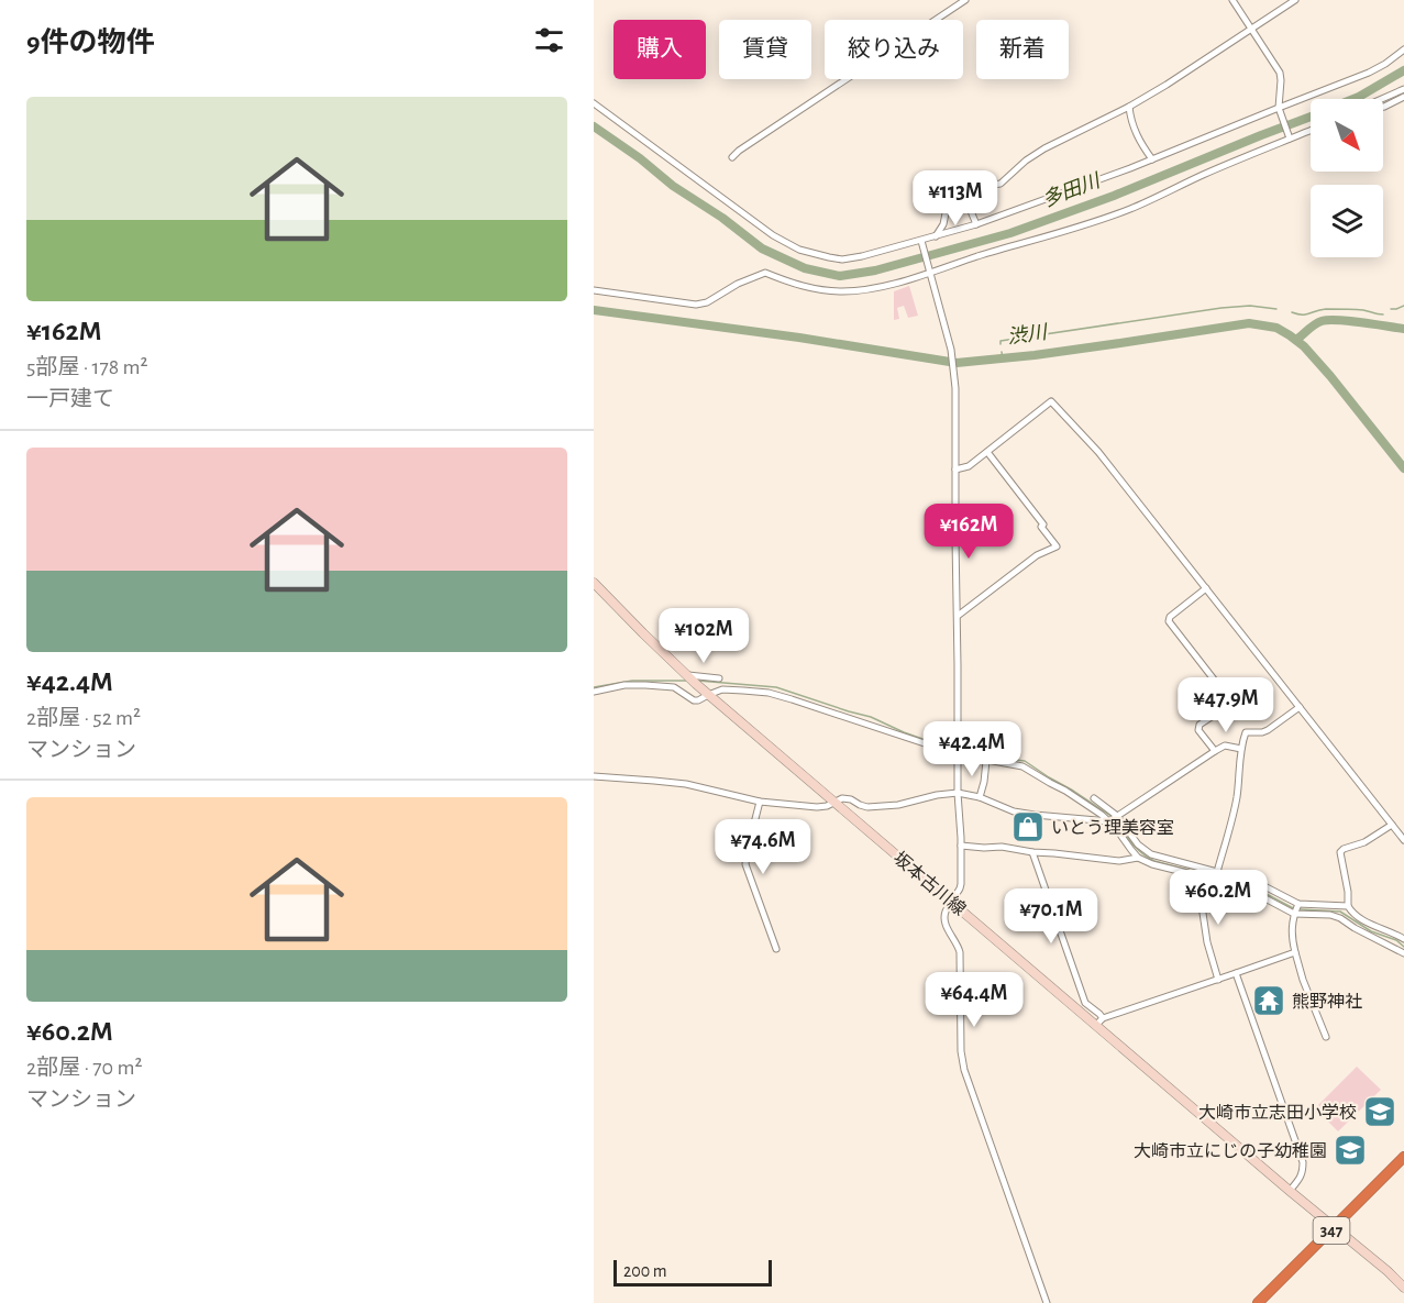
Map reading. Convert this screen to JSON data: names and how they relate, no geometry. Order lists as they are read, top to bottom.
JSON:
{
  "streets": {
    "highway": ["347"],
    "main road": ["坂本古川線"]
  },
  "crossings": [
    ["坂本古川線", "347"]
  ],
  "water": ["多田川", "渋川"],
  "places": {
    "shop": ["いとう理美容室"],
    "temple": ["熊野神社"],
    "school or university": ["大崎市立志田小学校", "大崎市立にじの子幼稚園"]
  },
  "scale_bar": "200 m",
  "north": "bottom right",
  "page": {
    "heading": "9件の物件",
    "chip": [
      "購入",
      "賃貸",
      "絞り込み",
      "新着"
    ],
    "list": [
      {
        "name": "¥162M",
        "note": "5部屋 · 178 m² · 一戸建て"
      },
      {
        "name": "¥42.4M",
        "note": "2部屋 · 52 m² · マンション"
      },
      {
        "name": "¥60.2M",
        "note": "2部屋 · 70 m² · マンション"
      }
    ],
    "price": [
      "¥113M",
      "¥162M",
      "¥102M",
      "¥47.9M",
      "¥42.4M",
      "¥74.6M",
      "¥60.2M",
      "¥70.1M",
      "¥64.4M"
    ],
    "scale": "200 m"
  }
}
